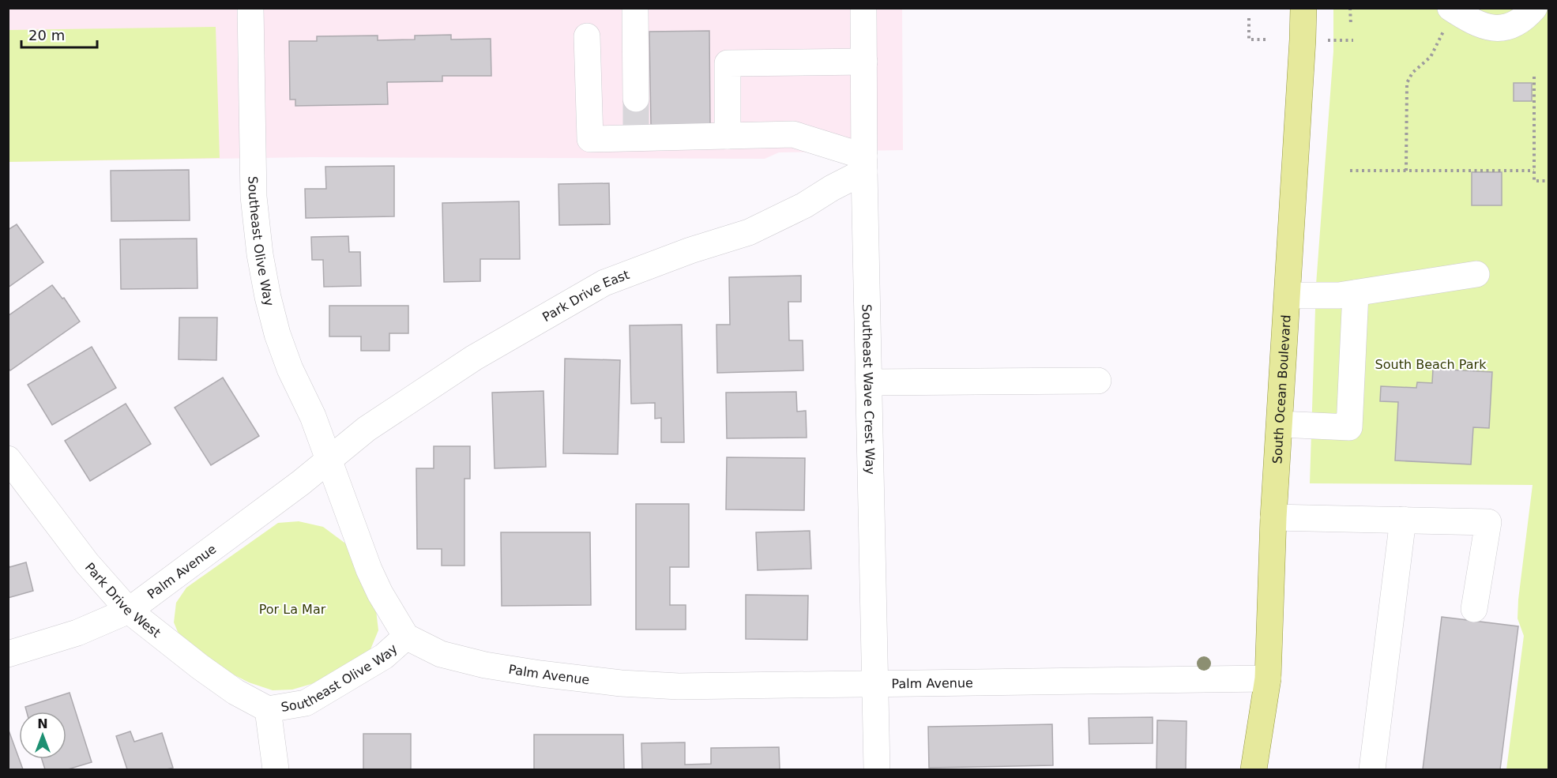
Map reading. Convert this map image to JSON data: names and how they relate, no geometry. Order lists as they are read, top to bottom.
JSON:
{
  "streets": {
    "main road": ["South Ocean Boulevard"],
    "street": [
      "Southeast Olive Way",
      "Park Drive East",
      "Southeast Wave Crest Way",
      "Palm Avenue",
      "Park Drive West"
    ]
  },
  "crossings": [
    ["Southeast Olive Way", "Park Drive East"],
    ["Southeast Olive Way", "Palm Avenue"],
    ["Southeast Olive Way", "Park Drive West"],
    ["Park Drive East", "Southeast Wave Crest Way"],
    ["Park Drive East", "Palm Avenue"],
    ["Southeast Wave Crest Way", "Palm Avenue"],
    ["South Ocean Boulevard", "Palm Avenue"],
    ["Palm Avenue", "Park Drive West"]
  ],
  "parks": ["South Beach Park", "Por La Mar"],
  "scale_bar": "20 m",
  "north": "top"
}
